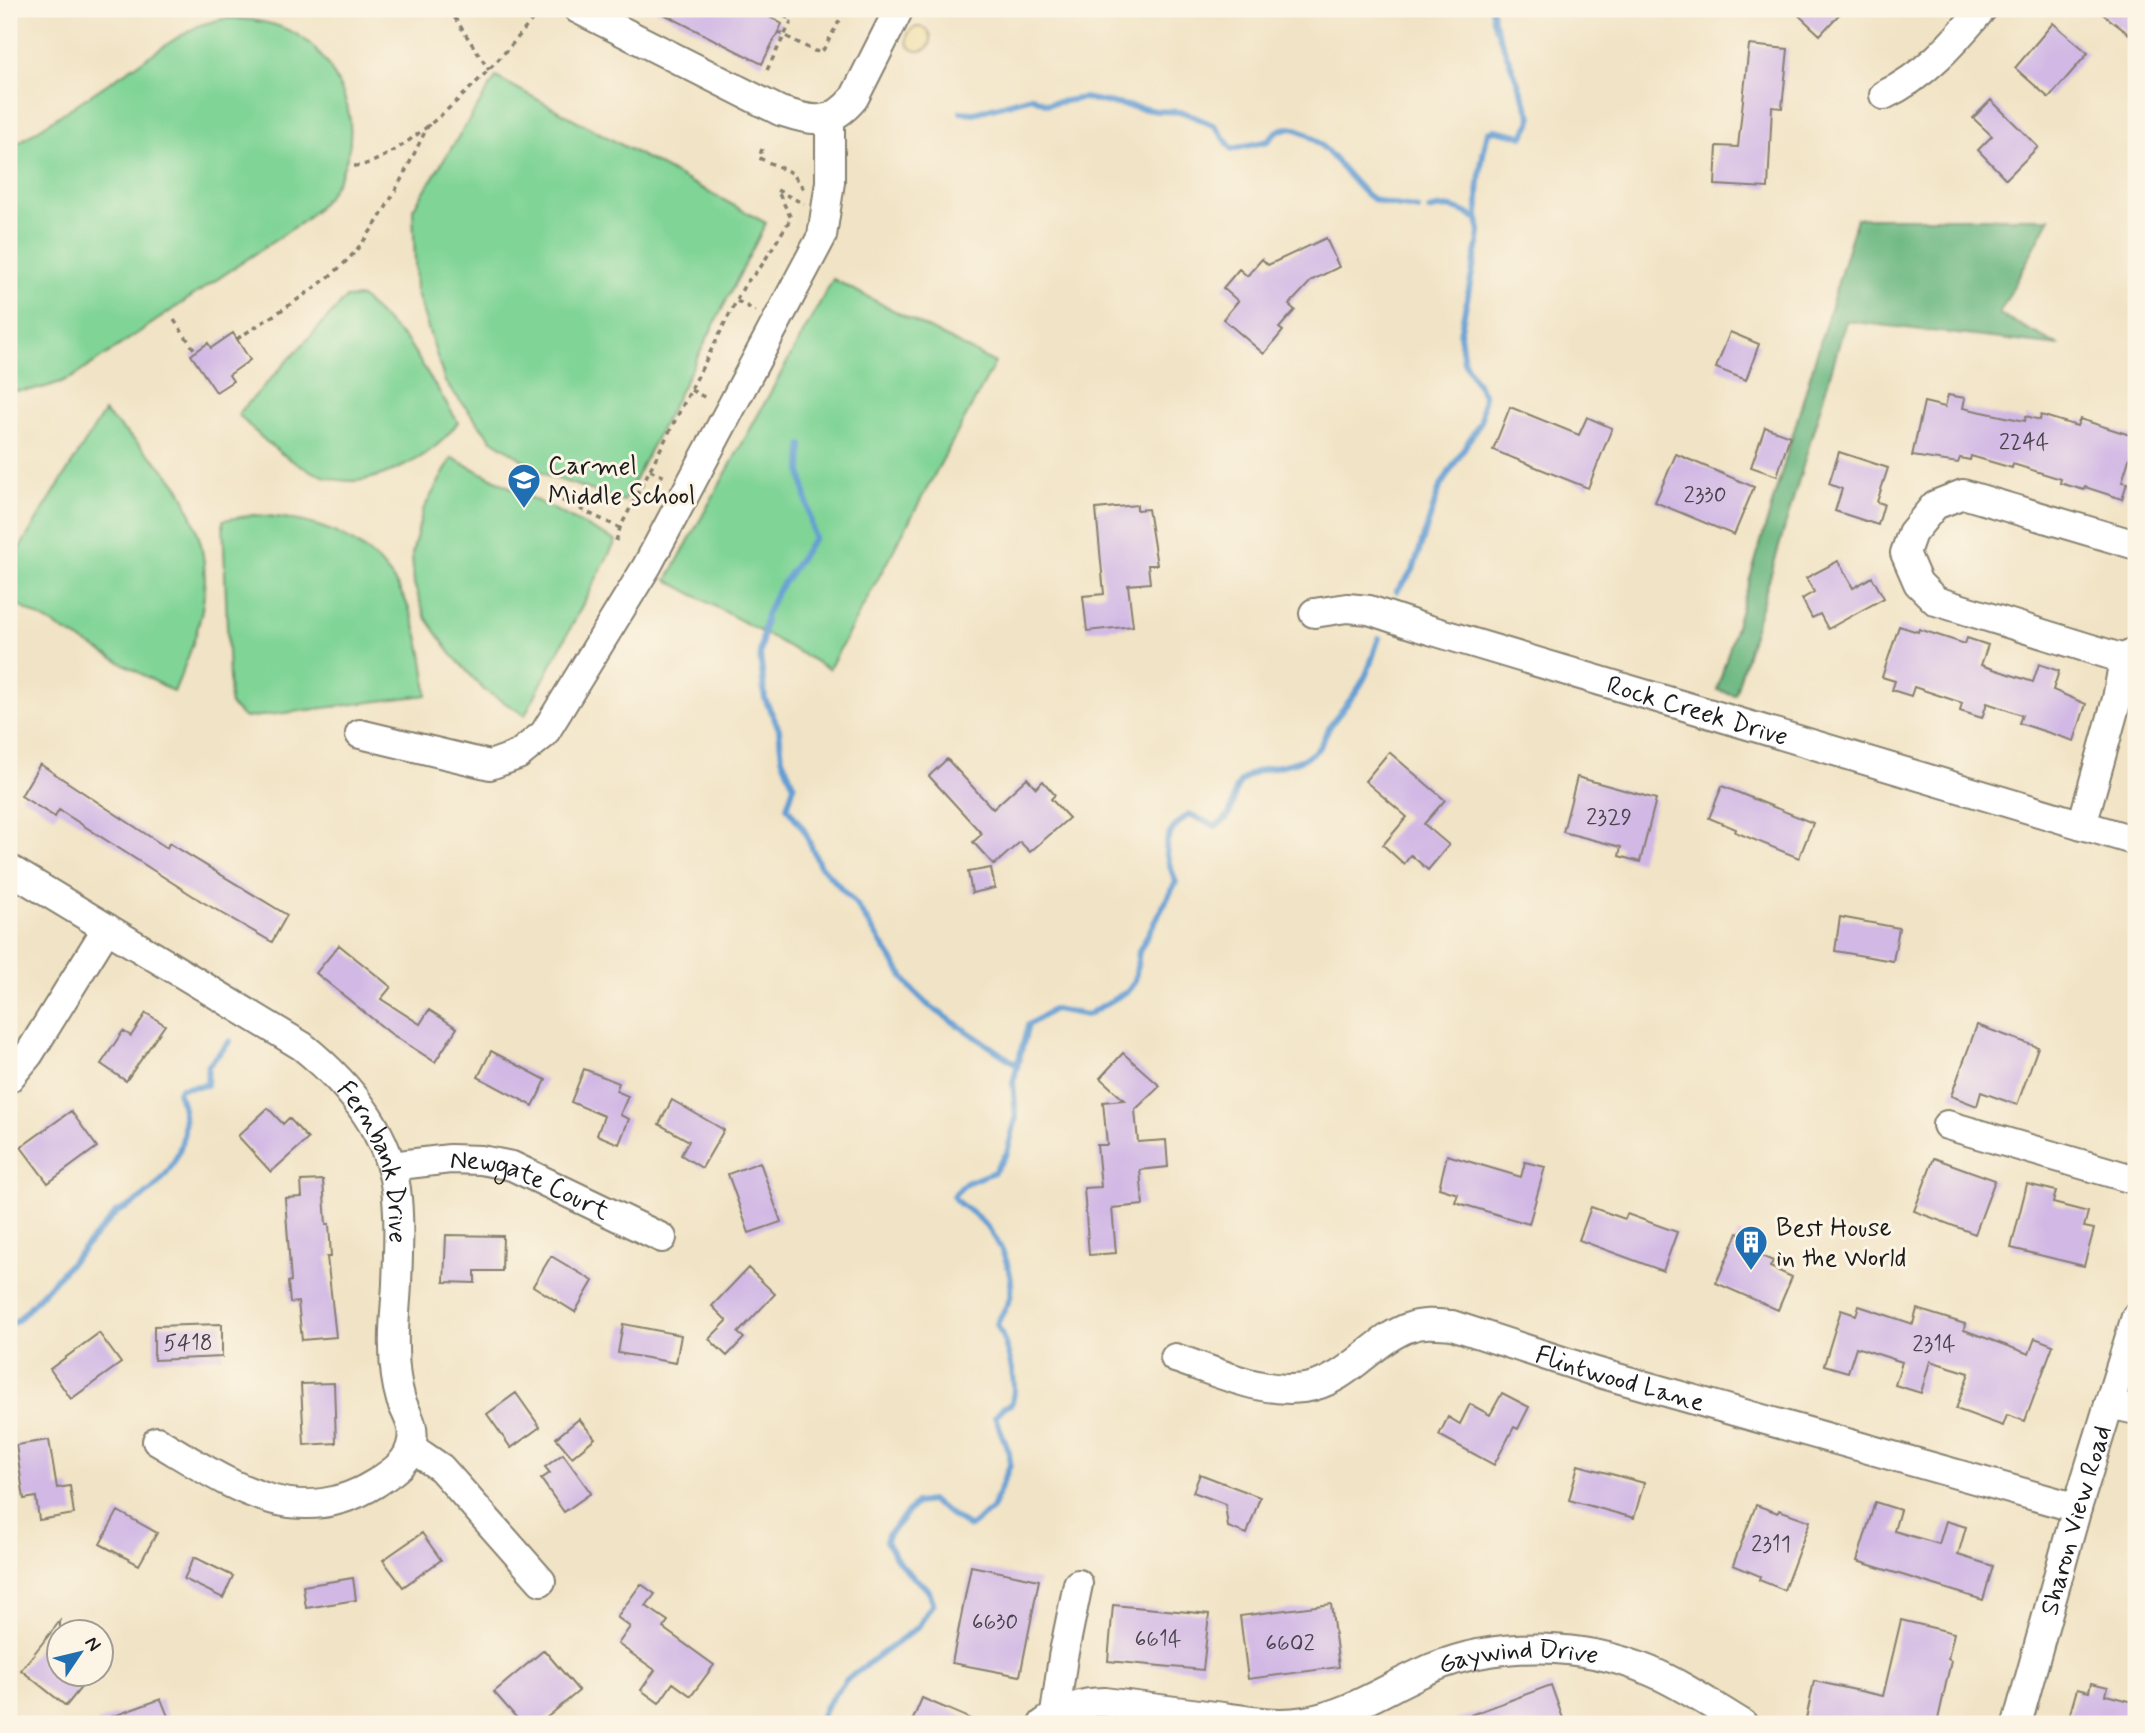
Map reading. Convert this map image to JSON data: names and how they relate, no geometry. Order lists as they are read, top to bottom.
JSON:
{
  "streets": {
    "street": [
      "Rock Creek Drive",
      "Fernbank Drive",
      "Newgate Court",
      "Flintwood Lane",
      "Sharon View Road",
      "Gaywind Drive"
    ]
  },
  "crossings": [
    ["Fernbank Drive", "Newgate Court"],
    ["Flintwood Lane", "Sharon View Road"]
  ],
  "places": {
    "school or university": ["Carmel Middle School"],
    "building": ["Best House in the World"]
  },
  "house_numbers": [
    "2244",
    "2330",
    "2329",
    "5418",
    "2314",
    "2311",
    "6630",
    "6614",
    "6602"
  ],
  "north": "top right"
}
